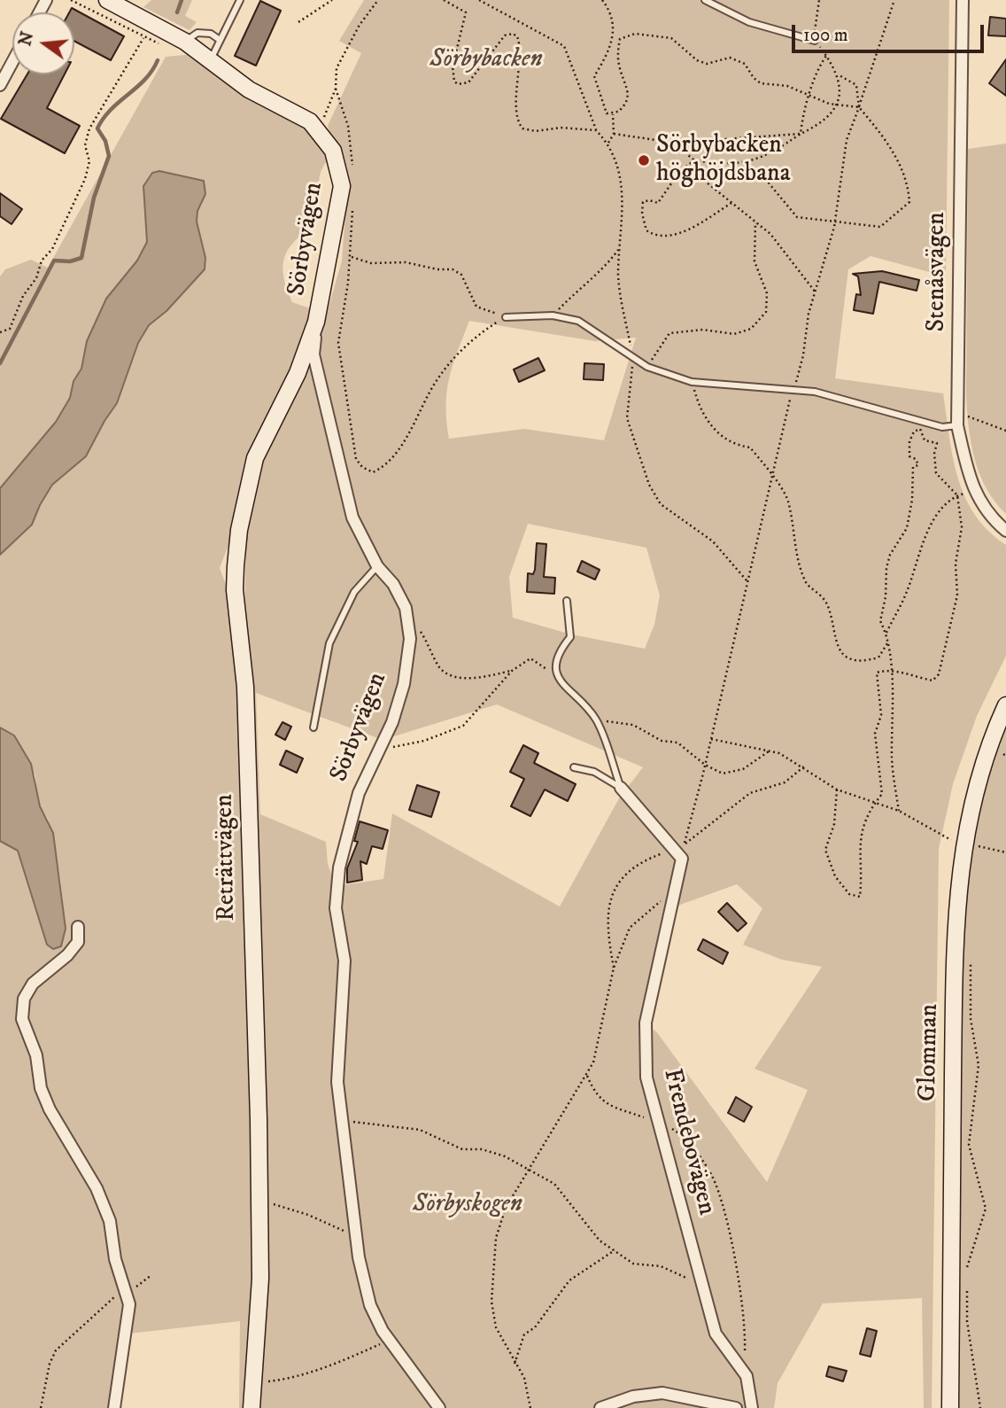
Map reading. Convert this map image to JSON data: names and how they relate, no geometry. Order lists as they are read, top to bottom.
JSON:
{
  "streets": {
    "street": [
      "Sörbyvägen",
      "Stenåsvägen",
      "Reträttvägen",
      "Glomman",
      "Frendebovägen"
    ]
  },
  "crossings": [
    ["Sörbyvägen", "Reträttvägen"]
  ],
  "parks": ["Sörbybacken", "Sörbyskogen"],
  "places": ["Sörbybacken höghöjdsbana"],
  "scale_bar": "100 m",
  "north": "left"
}
